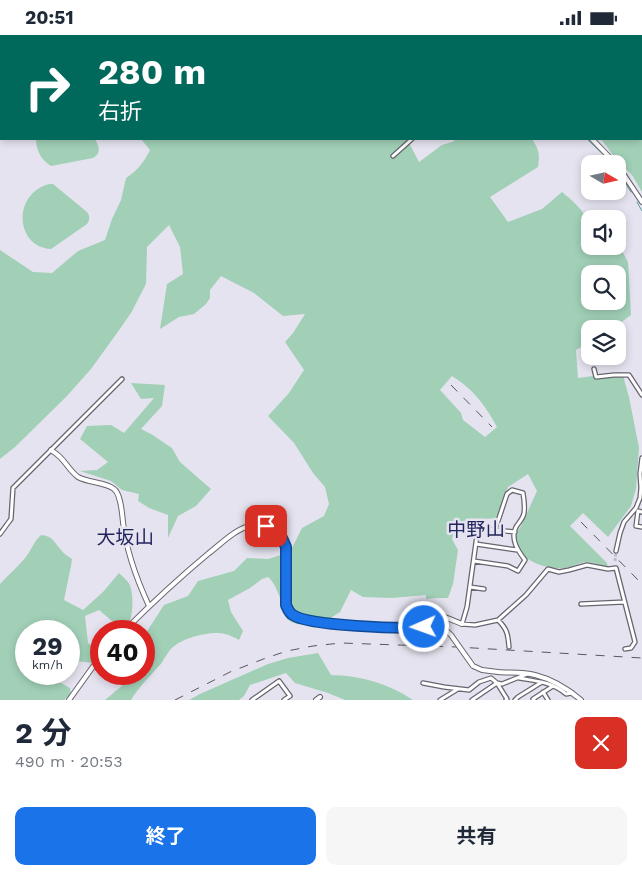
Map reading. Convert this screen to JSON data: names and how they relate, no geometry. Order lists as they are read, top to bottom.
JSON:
{
  "districts": ["中野山", "大坂山"],
  "north": "right",
  "page": {
    "status": "20:51",
    "turn": ["280 m", "右折"],
    "speed": "29 km/h",
    "limit": "40",
    "heading": ["2 分", "490 m · 20:53"],
    "buttons": ["終了", "共有"]
  }
}
